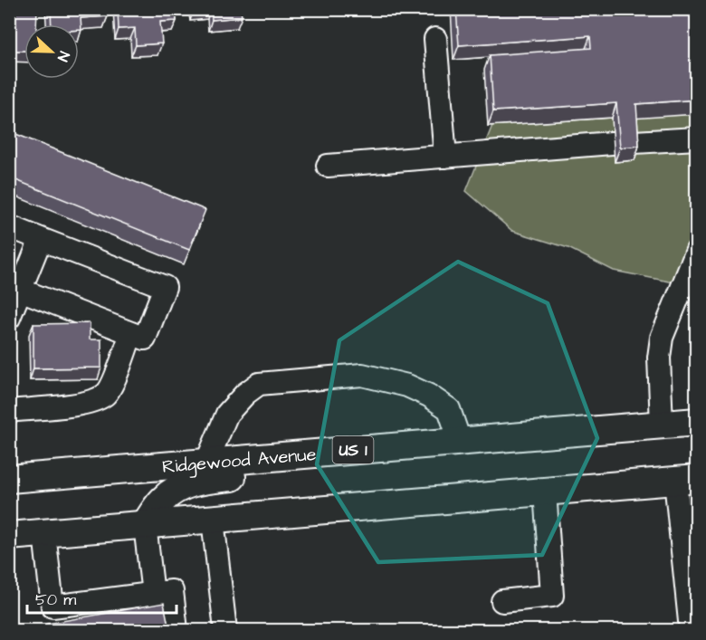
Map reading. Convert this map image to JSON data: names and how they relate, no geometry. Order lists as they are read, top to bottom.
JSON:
{
  "streets": {
    "main road": ["US 1", "Ridgewood Avenue"]
  },
  "scale_bar": "50 m",
  "north": "right"
}
